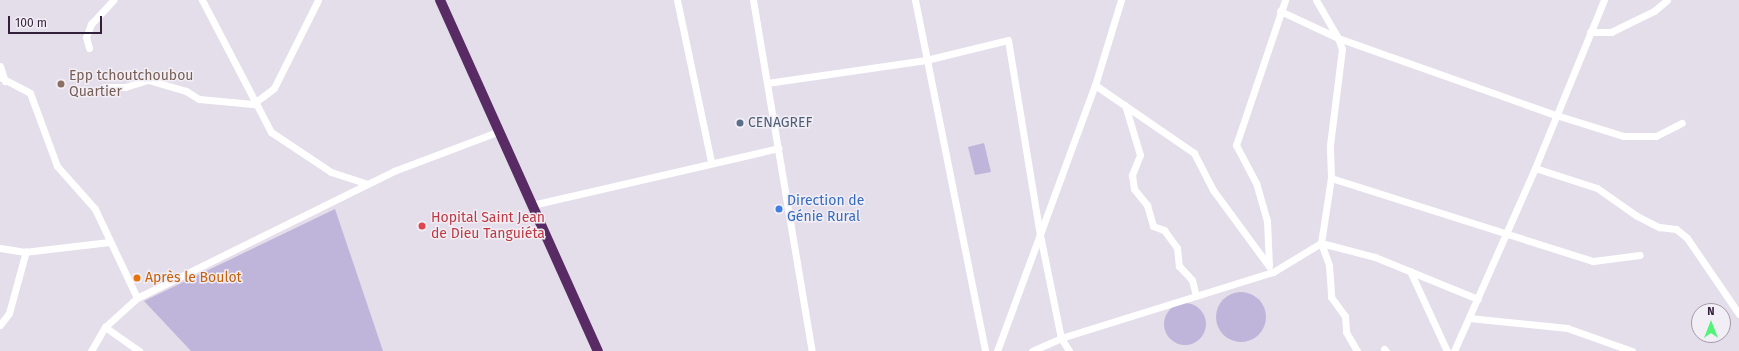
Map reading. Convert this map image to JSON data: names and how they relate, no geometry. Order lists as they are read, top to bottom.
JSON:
{
  "places": [
    "Epp tchoutchoubou Quartier",
    "CENAGREF",
    "Direction de Génie Rural",
    "Hopital Saint Jean de Dieu Tanguiéta",
    "Après le Boulot"
  ],
  "scale_bar": "100 m",
  "north": "top"
}
